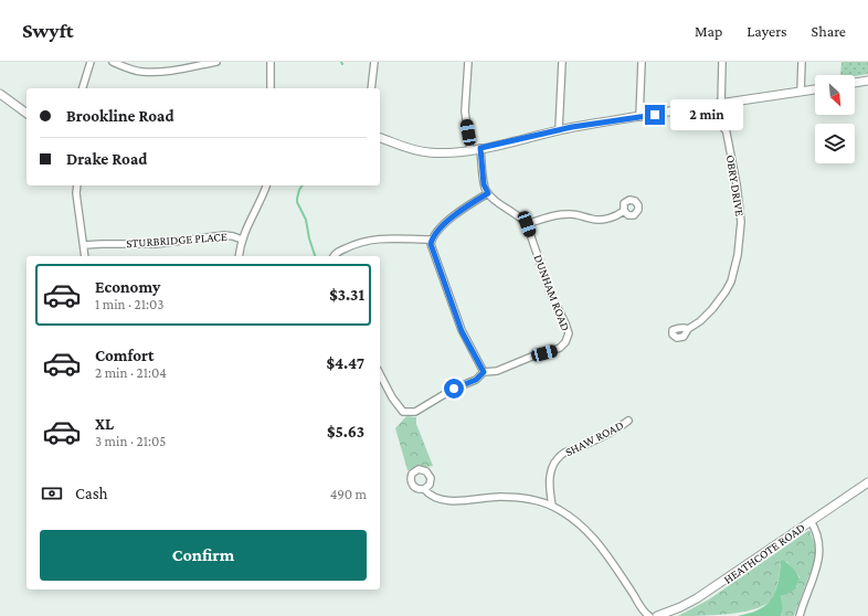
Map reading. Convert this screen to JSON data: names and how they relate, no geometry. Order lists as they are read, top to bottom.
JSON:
{
  "streets": {
    "street": [
      "OBRY DRIVE",
      "STURBRIDGE PLACE",
      "DUNHAM ROAD",
      "SHAW ROAD",
      "HEATHCOTE ROAD"
    ]
  },
  "north": "bottom right",
  "page": {
    "header": "Swyft",
    "nav": ["Map", "Layers", "Share"],
    "banner": ["Brookline Road", "Drake Road"],
    "bubble": "2 min",
    "list": [
      {
        "name": "Economy",
        "note": "1 min · 21:03",
        "value": "$3.31"
      },
      {
        "name": "Comfort",
        "note": "2 min · 21:04",
        "value": "$4.47"
      },
      {
        "name": "XL",
        "note": "3 min · 21:05",
        "value": "$5.63"
      }
    ],
    "pay": ["Cash", "490 m"],
    "buttons": "Confirm"
  }
}
